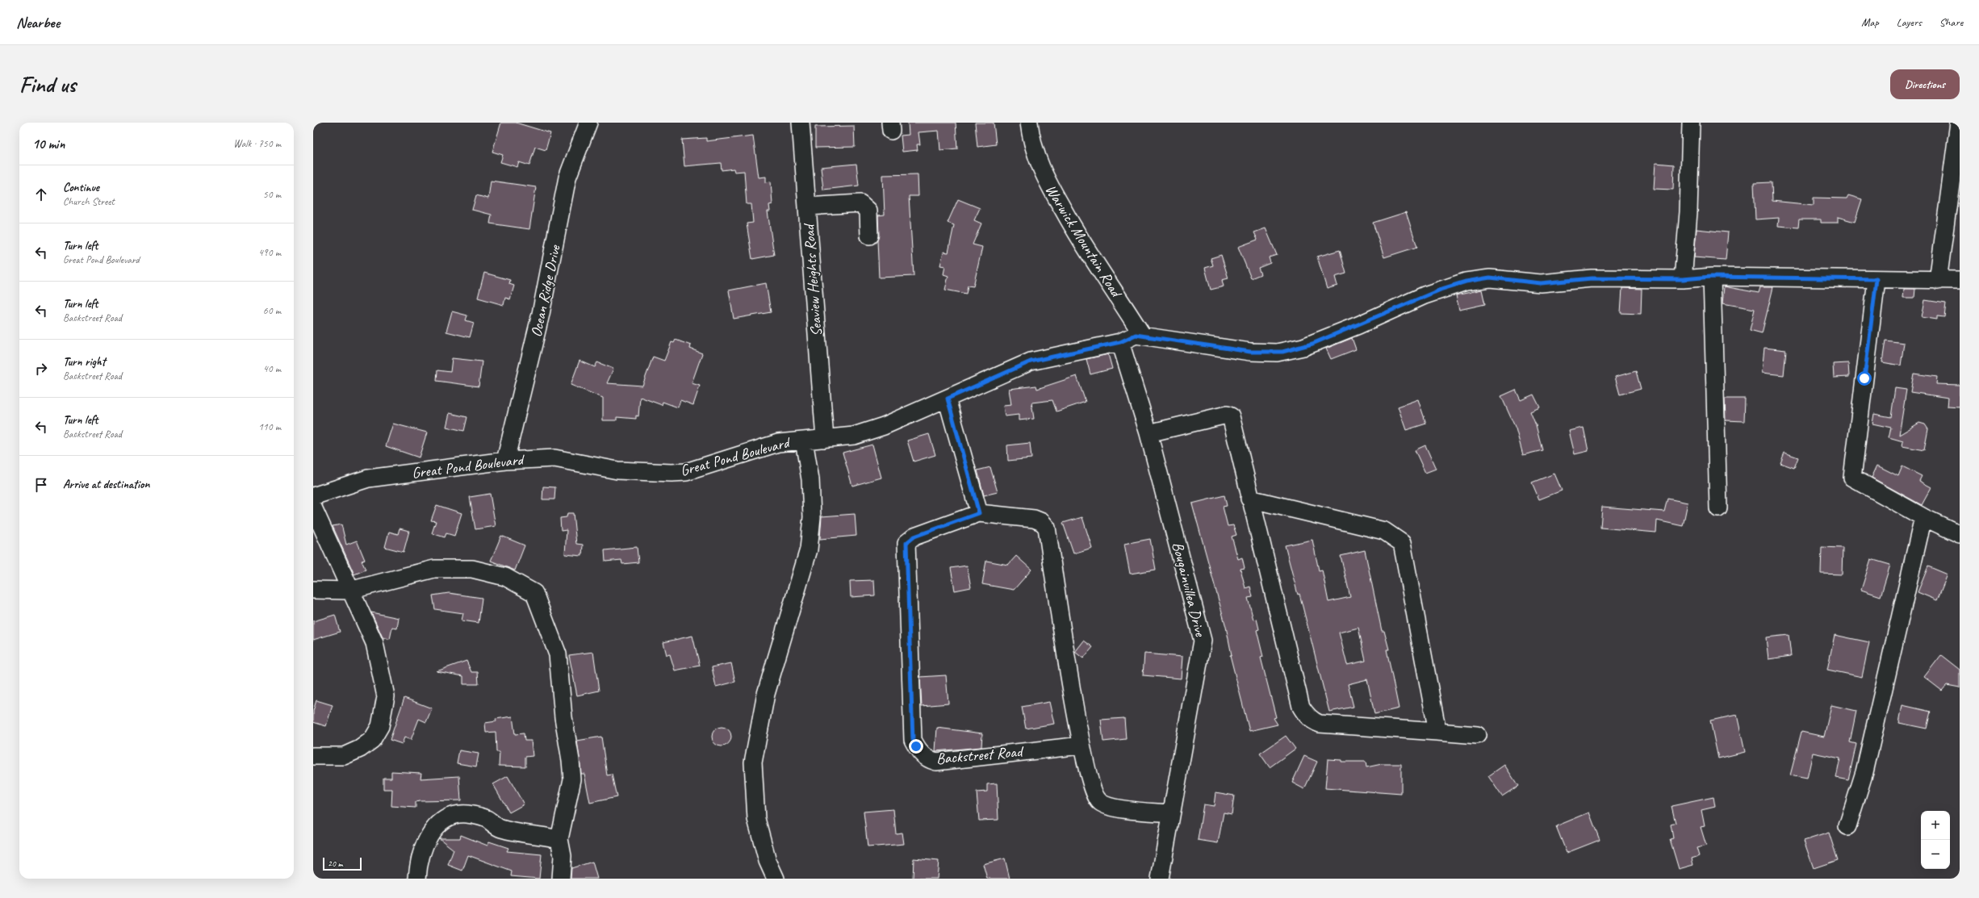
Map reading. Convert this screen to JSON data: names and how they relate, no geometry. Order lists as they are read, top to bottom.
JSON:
{
  "streets": {
    "street": [
      "Warwick Mountain Road",
      "Seaview Heights Road",
      "Ocean Ridge Drive",
      "Great Pond Boulevard",
      "Bougainvillea Drive",
      "Backstreet Road"
    ]
  },
  "crossings": [
    ["Warwick Mountain Road", "Great Pond Boulevard"],
    ["Seaview Heights Road", "Great Pond Boulevard"],
    ["Ocean Ridge Drive", "Great Pond Boulevard"],
    ["Great Pond Boulevard", "Bougainvillea Drive"]
  ],
  "scale_bar": "20 m",
  "page": {
    "header": "Nearbee",
    "nav": ["Map", "Layers", "Share"],
    "buttons": "Directions",
    "title": "Find us",
    "heading": ["10 min", "Walk · 750 m"],
    "list": [
      ["Continue", "Church Street", "50 m"],
      ["Turn left", "Great Pond Boulevard", "490 m"],
      ["Turn left", "Backstreet Road", "60 m"],
      ["Turn right", "Backstreet Road", "40 m"],
      ["Turn left", "Backstreet Road", "110 m"],
      "Arrive at destination"
    ],
    "map_buttons": ["+", "−"],
    "scale": "20 m"
  }
}
